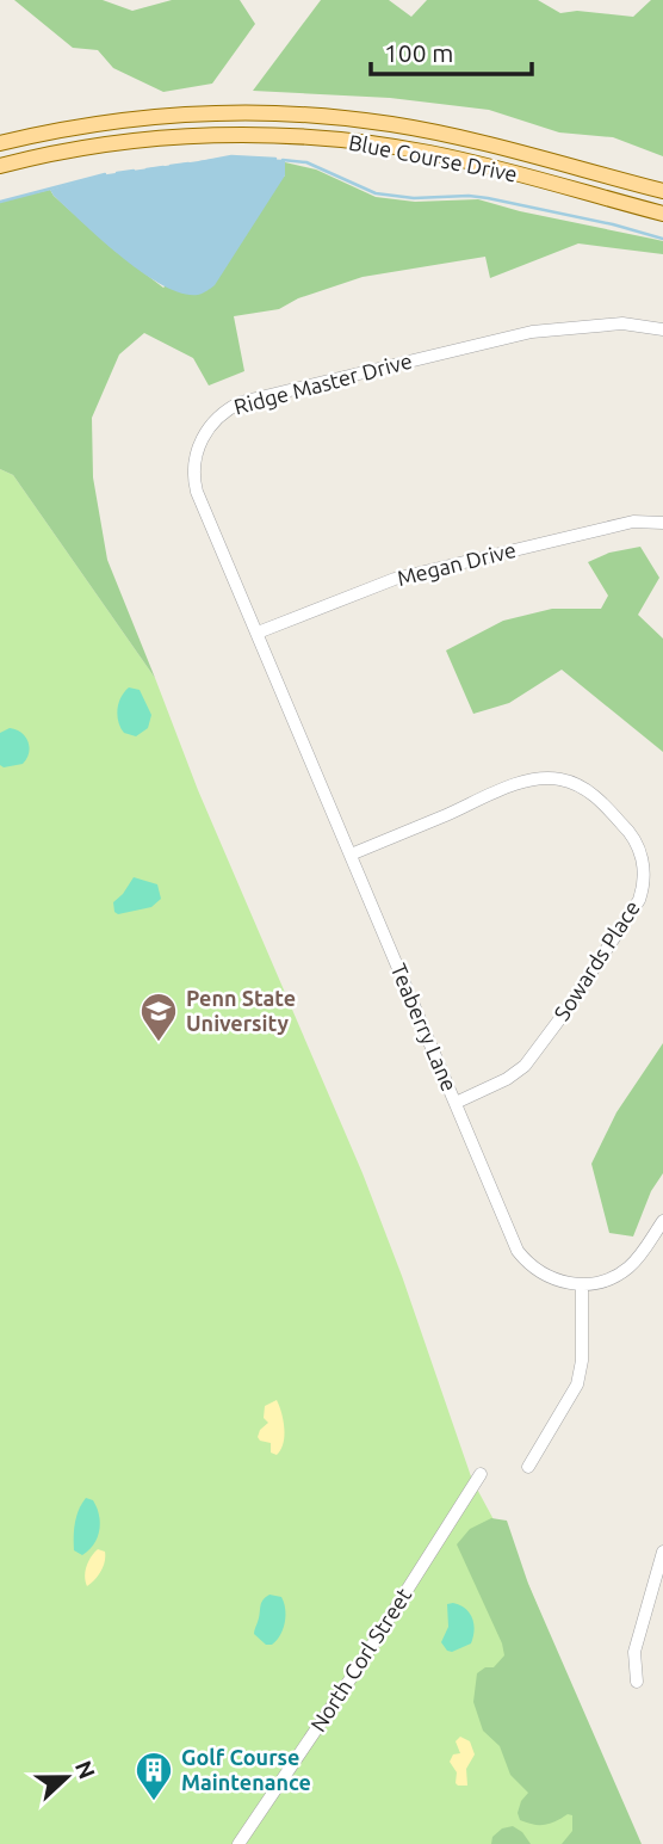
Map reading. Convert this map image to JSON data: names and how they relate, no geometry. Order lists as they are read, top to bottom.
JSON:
{
  "streets": {
    "main road": ["Blue Course Drive"],
    "street": [
      "Ridge Master Drive",
      "Megan Drive",
      "Sowards Place",
      "Teaberry Lane",
      "North Corl Street"
    ]
  },
  "crossings": [
    ["Ridge Master Drive", "Megan Drive"],
    ["Ridge Master Drive", "Teaberry Lane"],
    ["Megan Drive", "Teaberry Lane"],
    ["Sowards Place", "Teaberry Lane"]
  ],
  "places": {
    "school or university": ["Penn State University"],
    "building": ["Golf Course Maintenance"]
  },
  "scale_bar": "100 m",
  "north": "right"
}
